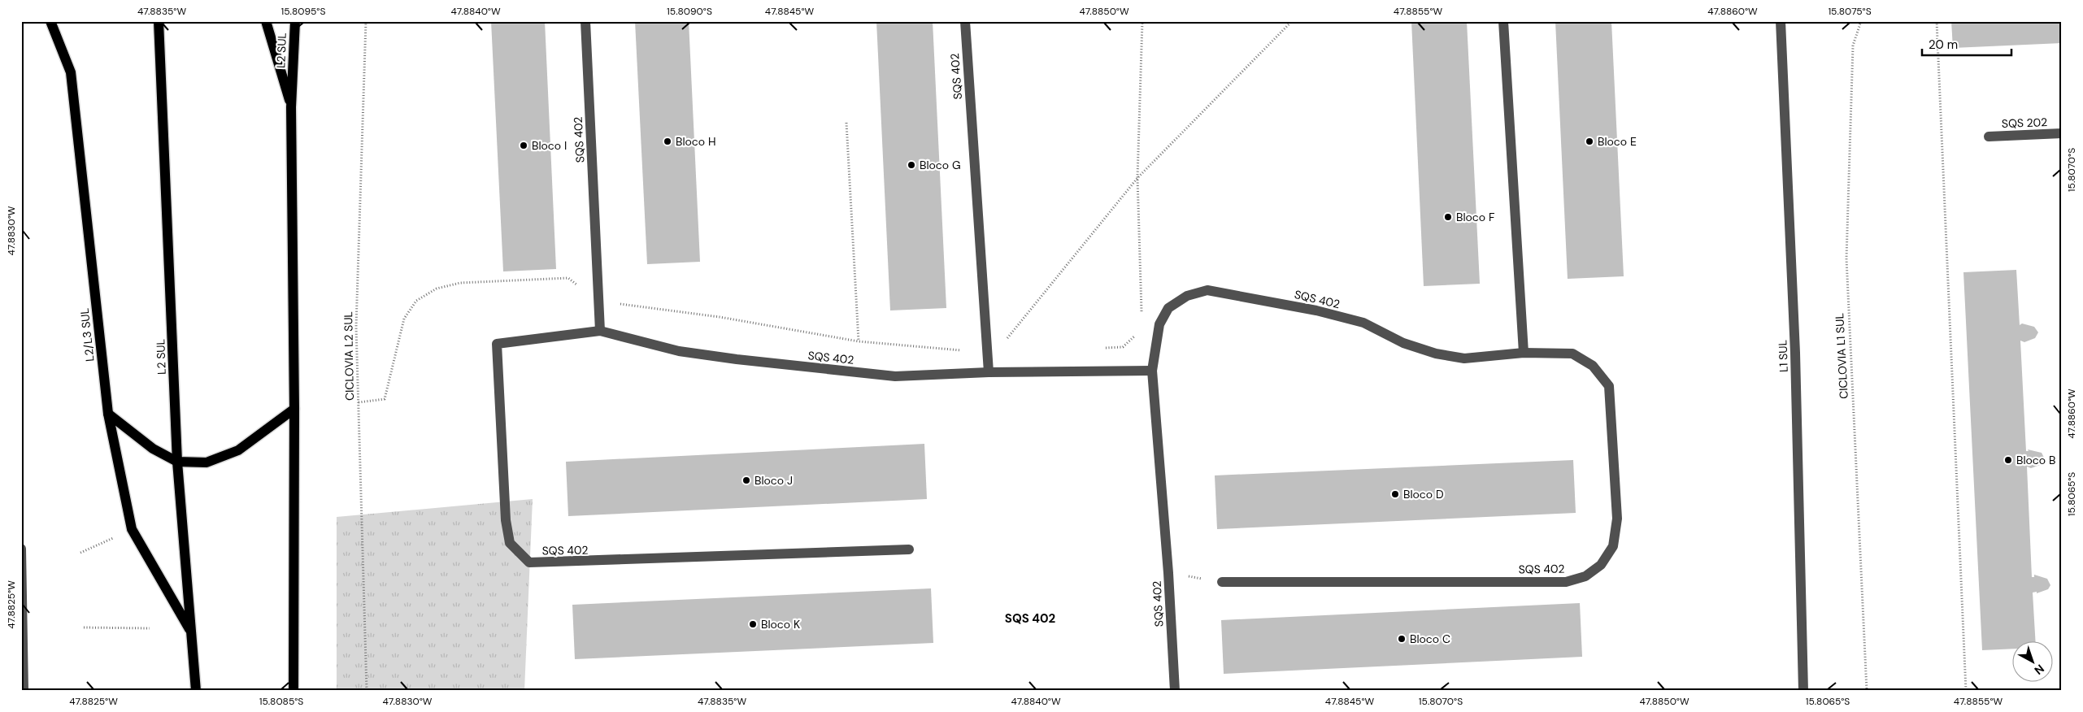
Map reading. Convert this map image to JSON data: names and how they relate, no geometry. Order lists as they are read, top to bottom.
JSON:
{
  "streets": {
    "main road": ["L2 SUL", "L2/L3 SUL"],
    "street": ["SQS 402", "SQS 202", "L1 SUL"],
    "path": ["CICLOVIA L2 SUL", "CICLOVIA L1 SUL"]
  },
  "crossings": [
    ["L2 SUL", "L2/L3 SUL"]
  ],
  "districts": ["SQS 402"],
  "places": [
    "Bloco H",
    "Bloco E",
    "Bloco I",
    "Bloco G",
    "Bloco F",
    "Bloco B",
    "Bloco J",
    "Bloco D",
    "Bloco K",
    "Bloco C"
  ],
  "scale_bar": "20 m",
  "north": "bottom right",
  "coordinates": [
    "47.8835°W",
    "15.8095°S",
    "47.8840°W",
    "15.8090°S",
    "47.8845°W",
    "47.8850°W",
    "47.8855°W",
    "47.8860°W",
    "15.8075°S",
    "15.8070°S",
    "47.8830°W",
    "15.8065°S",
    "47.8825°W",
    "15.8085°S"
  ]
}
